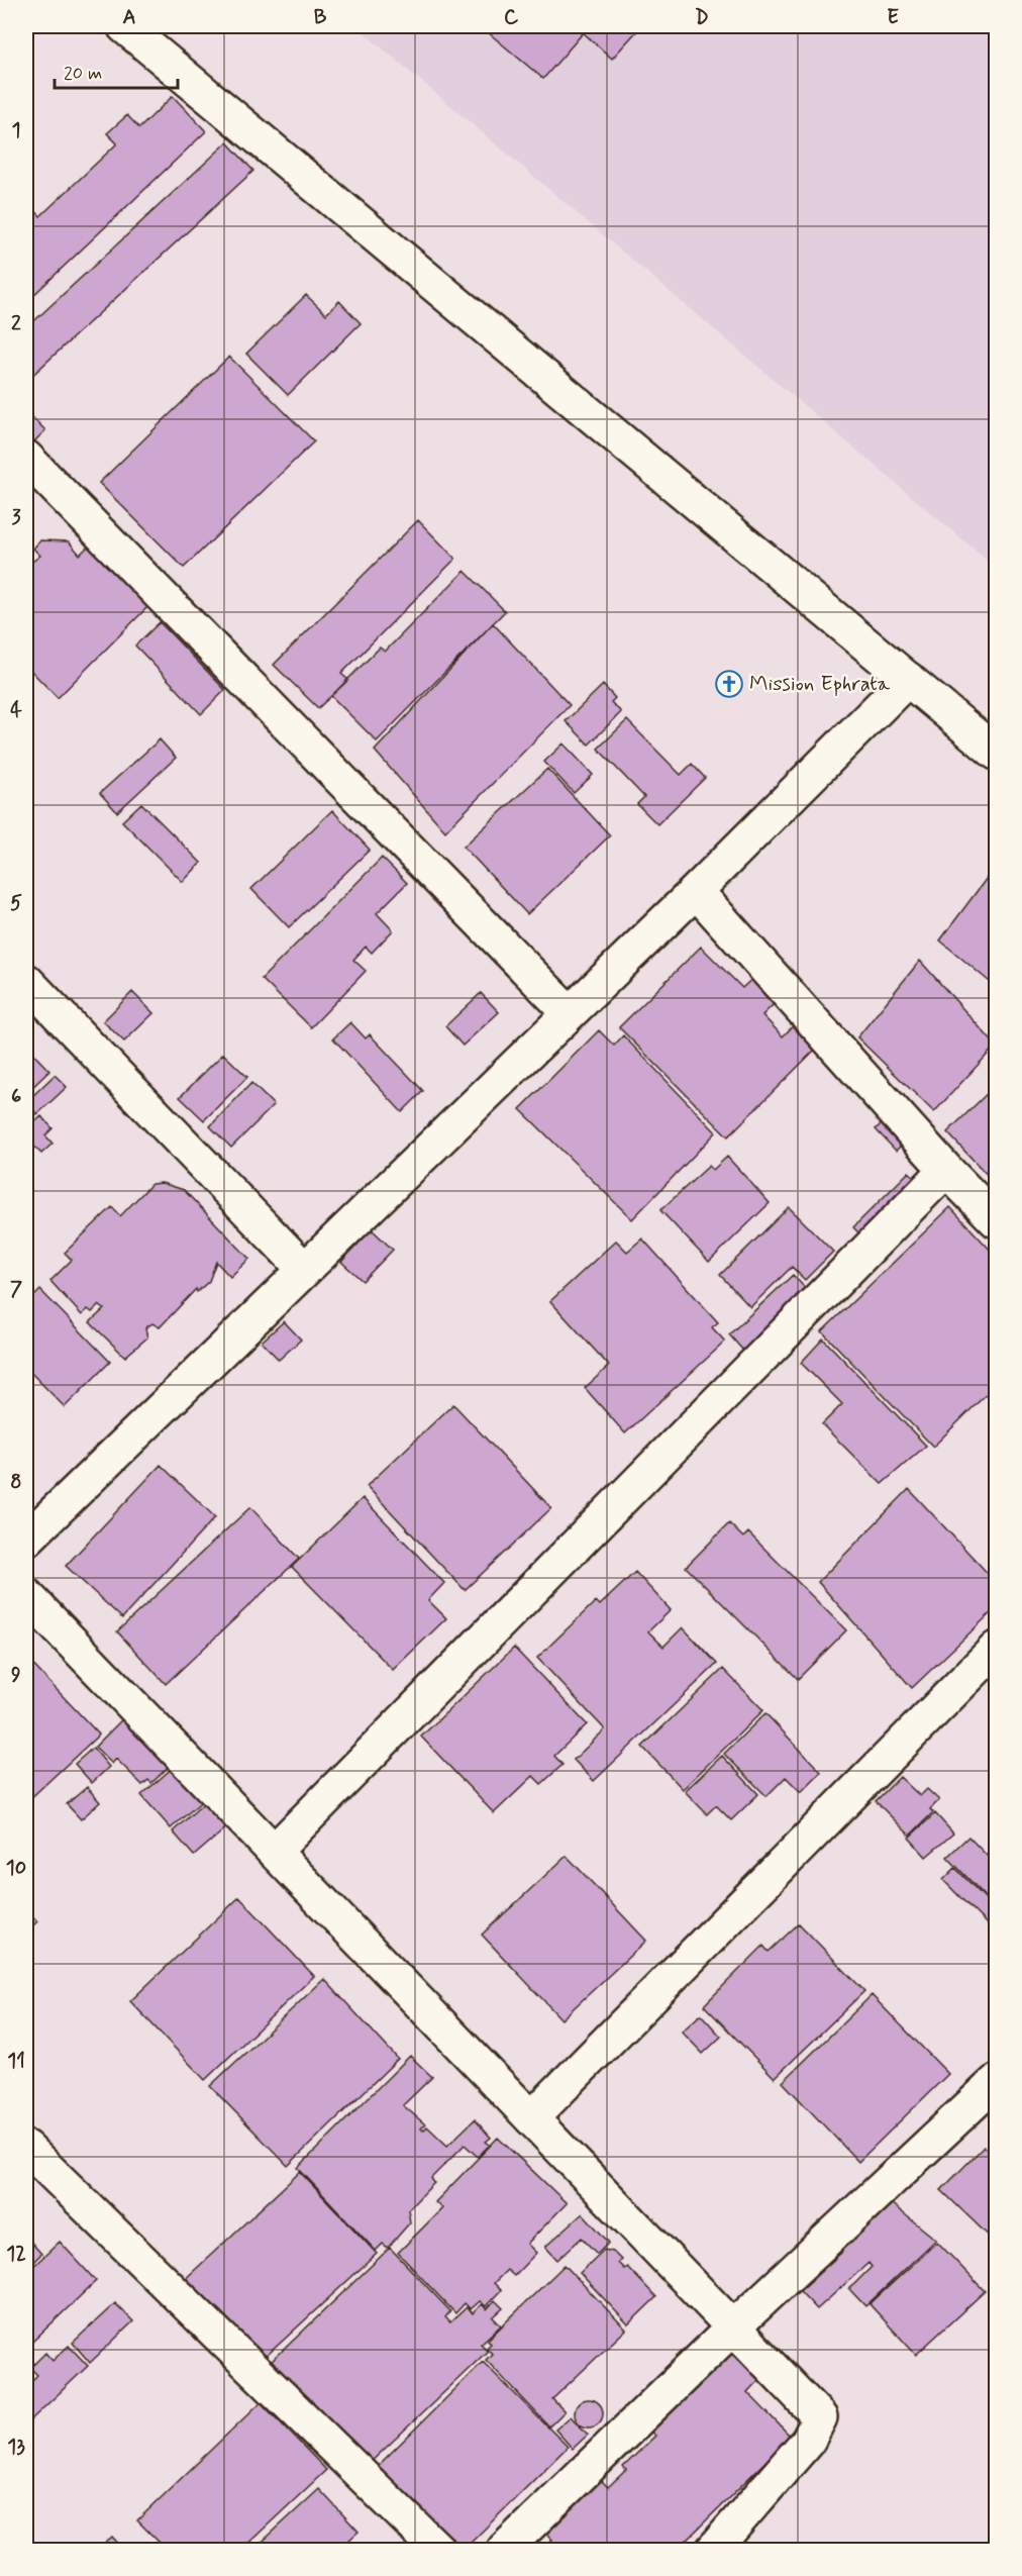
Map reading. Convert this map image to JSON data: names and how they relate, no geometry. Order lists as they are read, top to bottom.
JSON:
{
  "places": {
    "church": ["Mission Ephrata"]
  },
  "scale_bar": "20 m",
  "grid": {
    "columns": [
      "A",
      "B",
      "C",
      "D",
      "E"
    ],
    "rows": [
      "1",
      "2",
      "3",
      "4",
      "5",
      "6",
      "7",
      "8",
      "9",
      "10",
      "11",
      "12",
      "13"
    ]
  }
}
